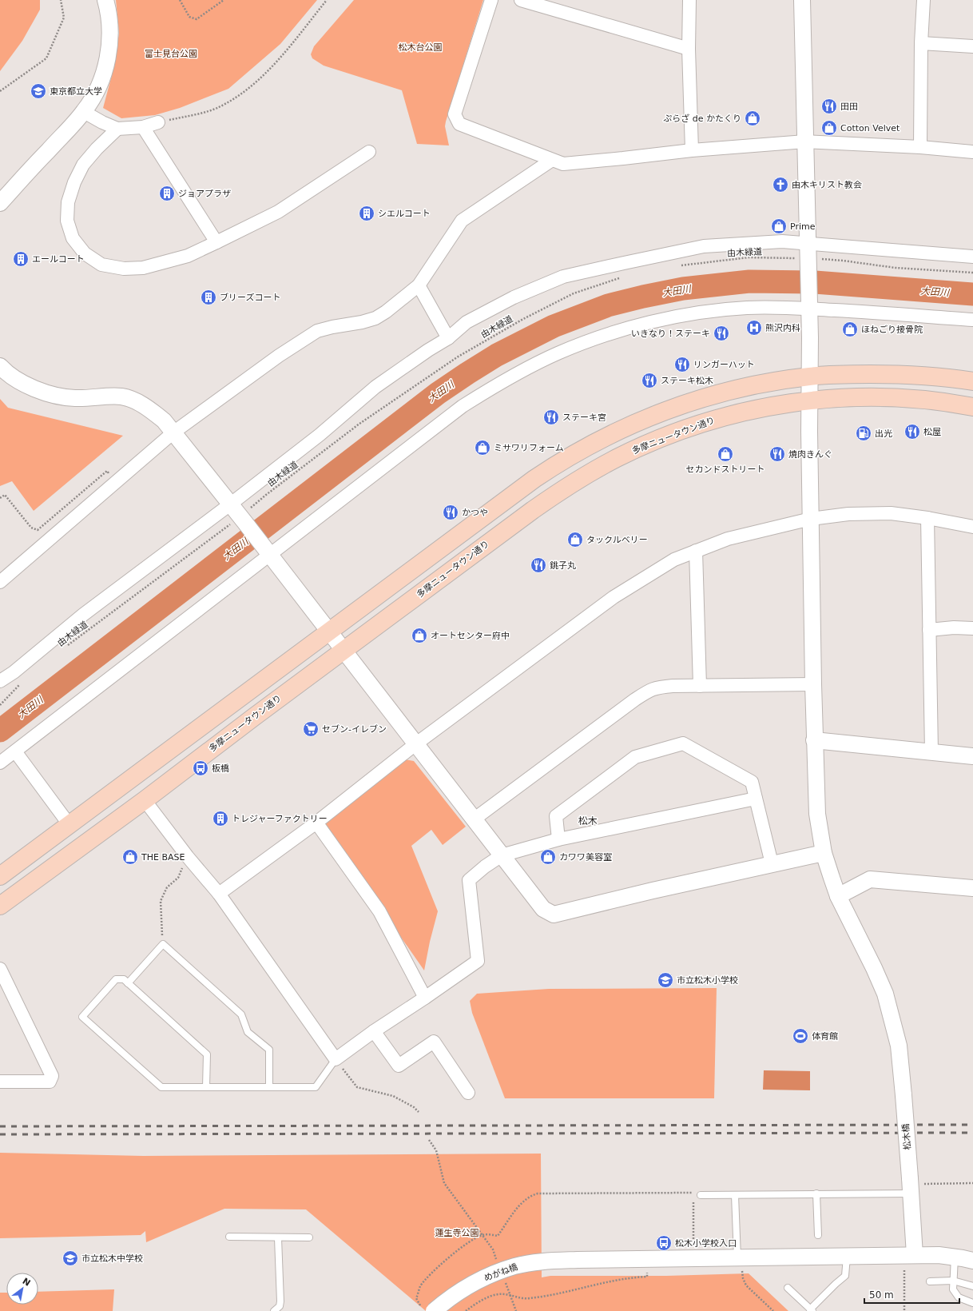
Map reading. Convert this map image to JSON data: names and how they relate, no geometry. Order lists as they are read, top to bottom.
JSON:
{
  "streets": {
    "main road": ["多摩ニュータウン通り"],
    "street": ["松木橋", "めがね橋"],
    "path": ["由木緑道"]
  },
  "crossings": [
    ["由木緑道", "松木橋"],
    ["多摩ニュータウン通り", "松木橋"],
    ["松木橋", "めがね橋"]
  ],
  "districts": ["松木"],
  "water": ["大田川"],
  "parks": ["松木台公園", "富士見台公園", "蓮生寺公園"],
  "places": {
    "school or university": ["東京都立大学", "市立松木小学校", "市立松木中学校"],
    "restaurant": [
      "田田",
      "いきなり！ステーキ",
      "リンガーハット",
      "ステーキ松木",
      "ステーキ宮",
      "松屋",
      "焼肉きんぐ",
      "かつや",
      "銚子丸"
    ],
    "shop": [
      "ぷらざ de かたくり",
      "Cotton Velvet",
      "Prime",
      "ほねごり接骨院",
      "ミサワリフォーム",
      "セカンドストリート",
      "タックルベリー",
      "オートセンター府中",
      "THE BASE",
      "カワワ美容室"
    ],
    "church": ["由木キリスト教会"],
    "building": [
      "ジョアプラザ",
      "シエルコート",
      "エールコート",
      "ブリーズコート",
      "トレジャーファクトリー"
    ],
    "hospital": ["熊沢内科"],
    "fuel station": ["出光"],
    "supermarket": ["セブン-イレブン"],
    "bus stop": ["板橋", "松木小学校入口"],
    "sports": ["体育館"]
  },
  "scale_bar": "50 m",
  "north": "top right"
}
